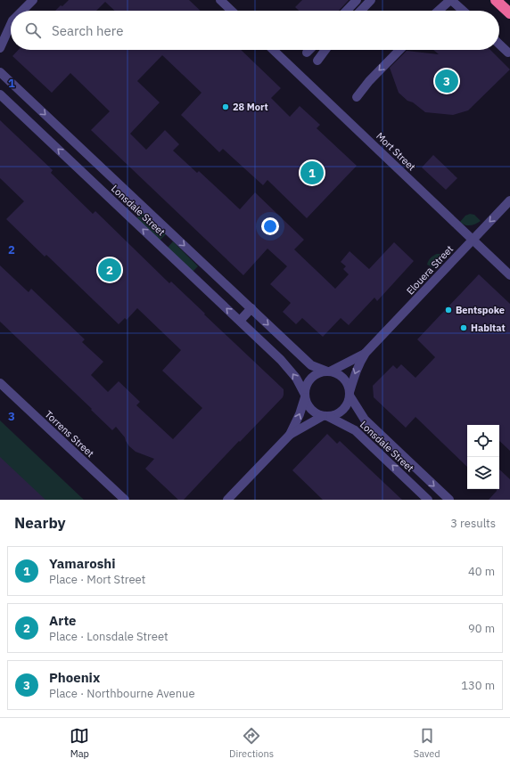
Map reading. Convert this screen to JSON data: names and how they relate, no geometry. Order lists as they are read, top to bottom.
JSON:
{
  "streets": {
    "street": [
      "Mort Street",
      "Lonsdale Street",
      "Elouera Street",
      "Torrens Street"
    ]
  },
  "crossings": [
    ["Mort Street", "Elouera Street"],
    ["Lonsdale Street", "Elouera Street"]
  ],
  "places": ["28 Mort", "Bentspoke", "Habitat"],
  "page": {
    "search": "Search here",
    "pins": ["3", "1", "2"],
    "heading": ["Nearby", "3 results"],
    "list": [
      {
        "mark": "1",
        "name": "Yamaroshi",
        "note": "Place · Mort Street",
        "value": "40 m"
      },
      {
        "mark": "2",
        "name": "Arte",
        "note": "Place · Lonsdale Street",
        "value": "90 m"
      },
      {
        "mark": "3",
        "name": "Phoenix",
        "note": "Place · Northbourne Avenue",
        "value": "130 m"
      }
    ],
    "nav": ["Map", "Directions", "Saved"]
  },
  "grid": {
    "rows": ["1", "2", "3"]
  }
}
